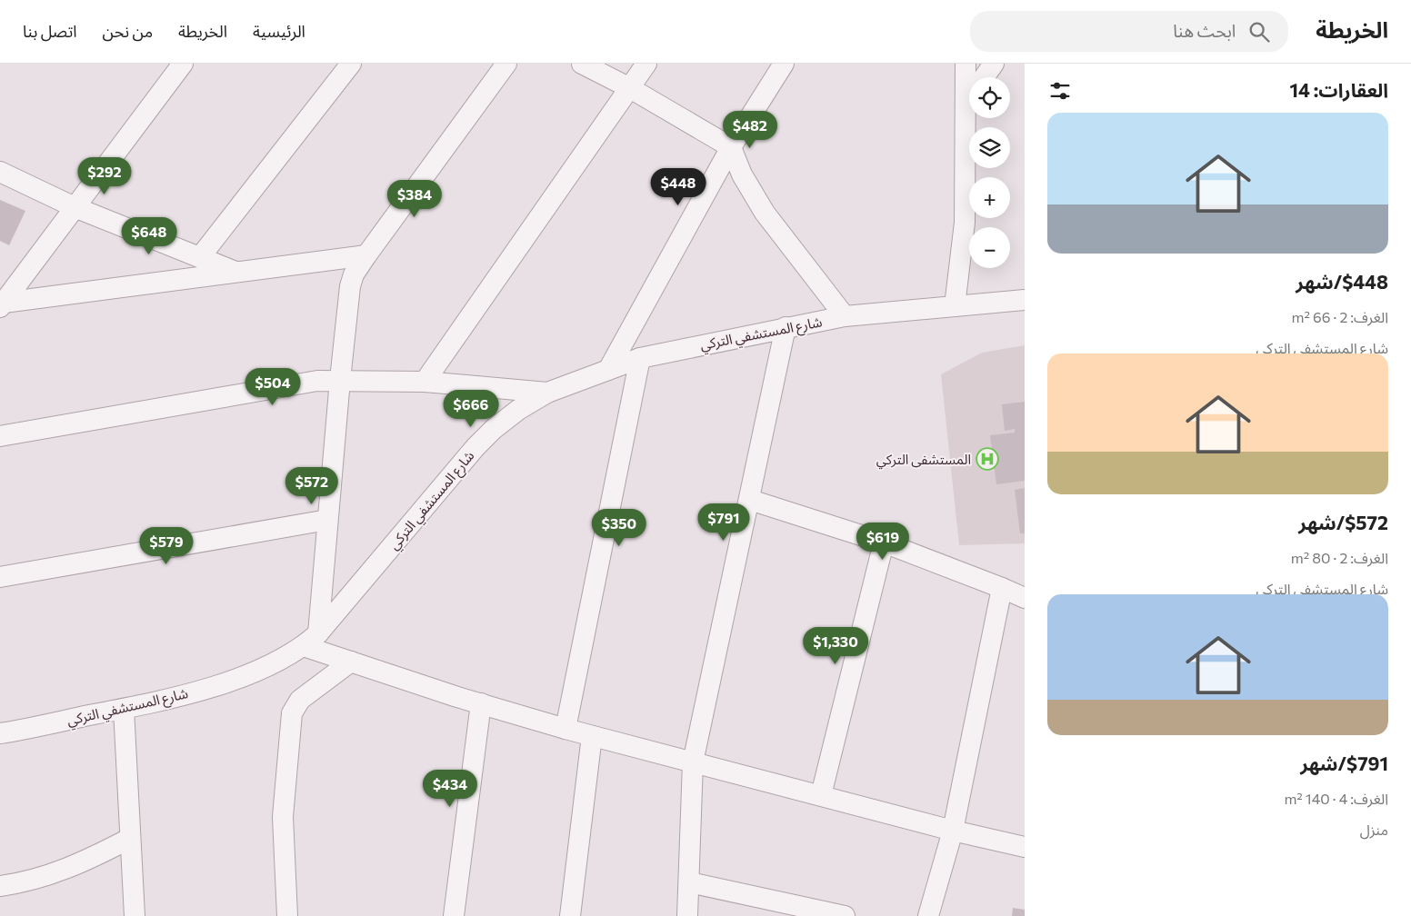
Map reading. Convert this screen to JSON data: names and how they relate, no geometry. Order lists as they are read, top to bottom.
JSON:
{
  "streets": {
    "street": ["شارع المستشفي التركي"]
  },
  "places": {
    "hospital": ["المستشفى التركي"]
  },
  "page": {
    "header": "الخريطة",
    "search": "ابحث هنا",
    "nav": [
      "الرئيسية",
      "الخريطة",
      "من نحن",
      "اتصل بنا"
    ],
    "heading": "العقارات: 14",
    "map_buttons": ["+", "−"],
    "price": [
      "$482",
      "$292",
      "$448",
      "$384",
      "$648",
      "$504",
      "$666",
      "$572",
      "$791",
      "$350",
      "$619",
      "$579",
      "$1,330",
      "$434"
    ],
    "list": [
      {
        "name": "$448/شهر",
        "note": "الغرف: 2 · 66 m² · شارع المستشفي التركي"
      },
      {
        "name": "$572/شهر",
        "note": "الغرف: 2 · 80 m² · شارع المستشفي التركي"
      },
      {
        "name": "$791/شهر",
        "note": "الغرف: 4 · 140 m² · منزل"
      }
    ]
  }
}
